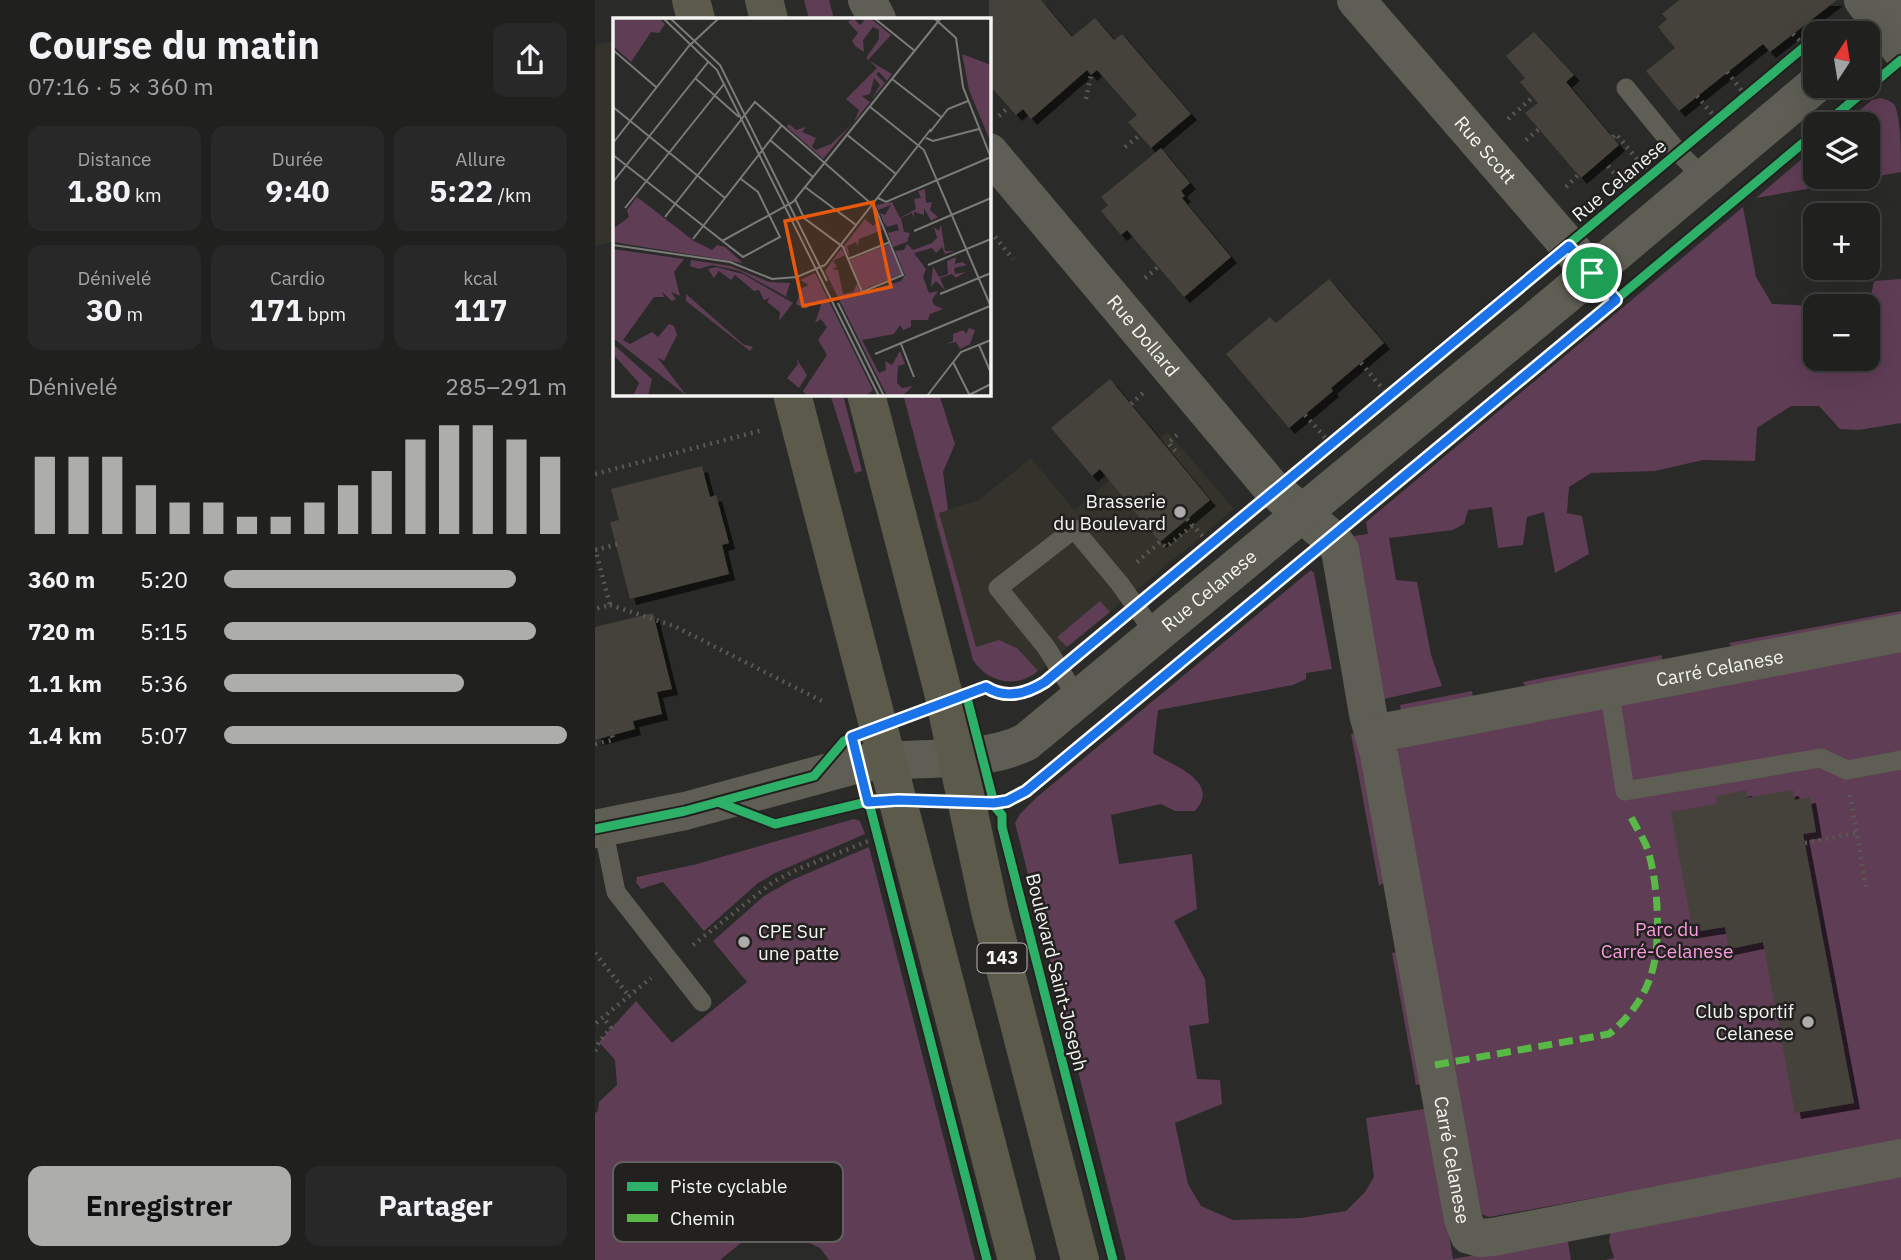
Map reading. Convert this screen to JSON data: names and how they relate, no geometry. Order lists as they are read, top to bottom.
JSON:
{
  "streets": {
    "main road": ["143"],
    "street": [
      "Rue Scott",
      "Rue Celanese",
      "Rue Dollard",
      "Carré Celanese"
    ],
    "cycle path": ["Boulevard Saint-Joseph"]
  },
  "crossings": [
    ["Rue Scott", "Rue Celanese"],
    ["Rue Celanese", "Rue Dollard"],
    ["Rue Celanese", "Carré Celanese"],
    ["Rue Celanese", "143"],
    ["Rue Dollard", "Carré Celanese"]
  ],
  "parks": ["Parc du Carré-Celanese"],
  "places": ["Brasserie du Boulevard", "CPE Sur une patte", "Club sportif Celanese"],
  "legend": ["Piste cyclable", "Chemin"],
  "north": "top",
  "page": {
    "heading": ["Course du matin", "07:16 · 5 × 360 m"],
    "map_buttons": ["+", "−"],
    "stats": [
      ["Distance", "1.80 km"],
      ["Durée", "9:40"],
      ["Allure", "5:22 /km"],
      ["Dénivelé", "30 m"],
      ["Cardio", "171 bpm"],
      ["kcal", "117"]
    ],
    "chart": ["Dénivelé", "285–291 m"],
    "list": [
      {
        "name": "360 m",
        "note": "5:20"
      },
      {
        "name": "720 m",
        "note": "5:15"
      },
      {
        "name": "1.1 km",
        "note": "5:36"
      },
      {
        "name": "1.4 km",
        "note": "5:07"
      }
    ],
    "buttons": ["Enregistrer", "Partager"]
  }
}
